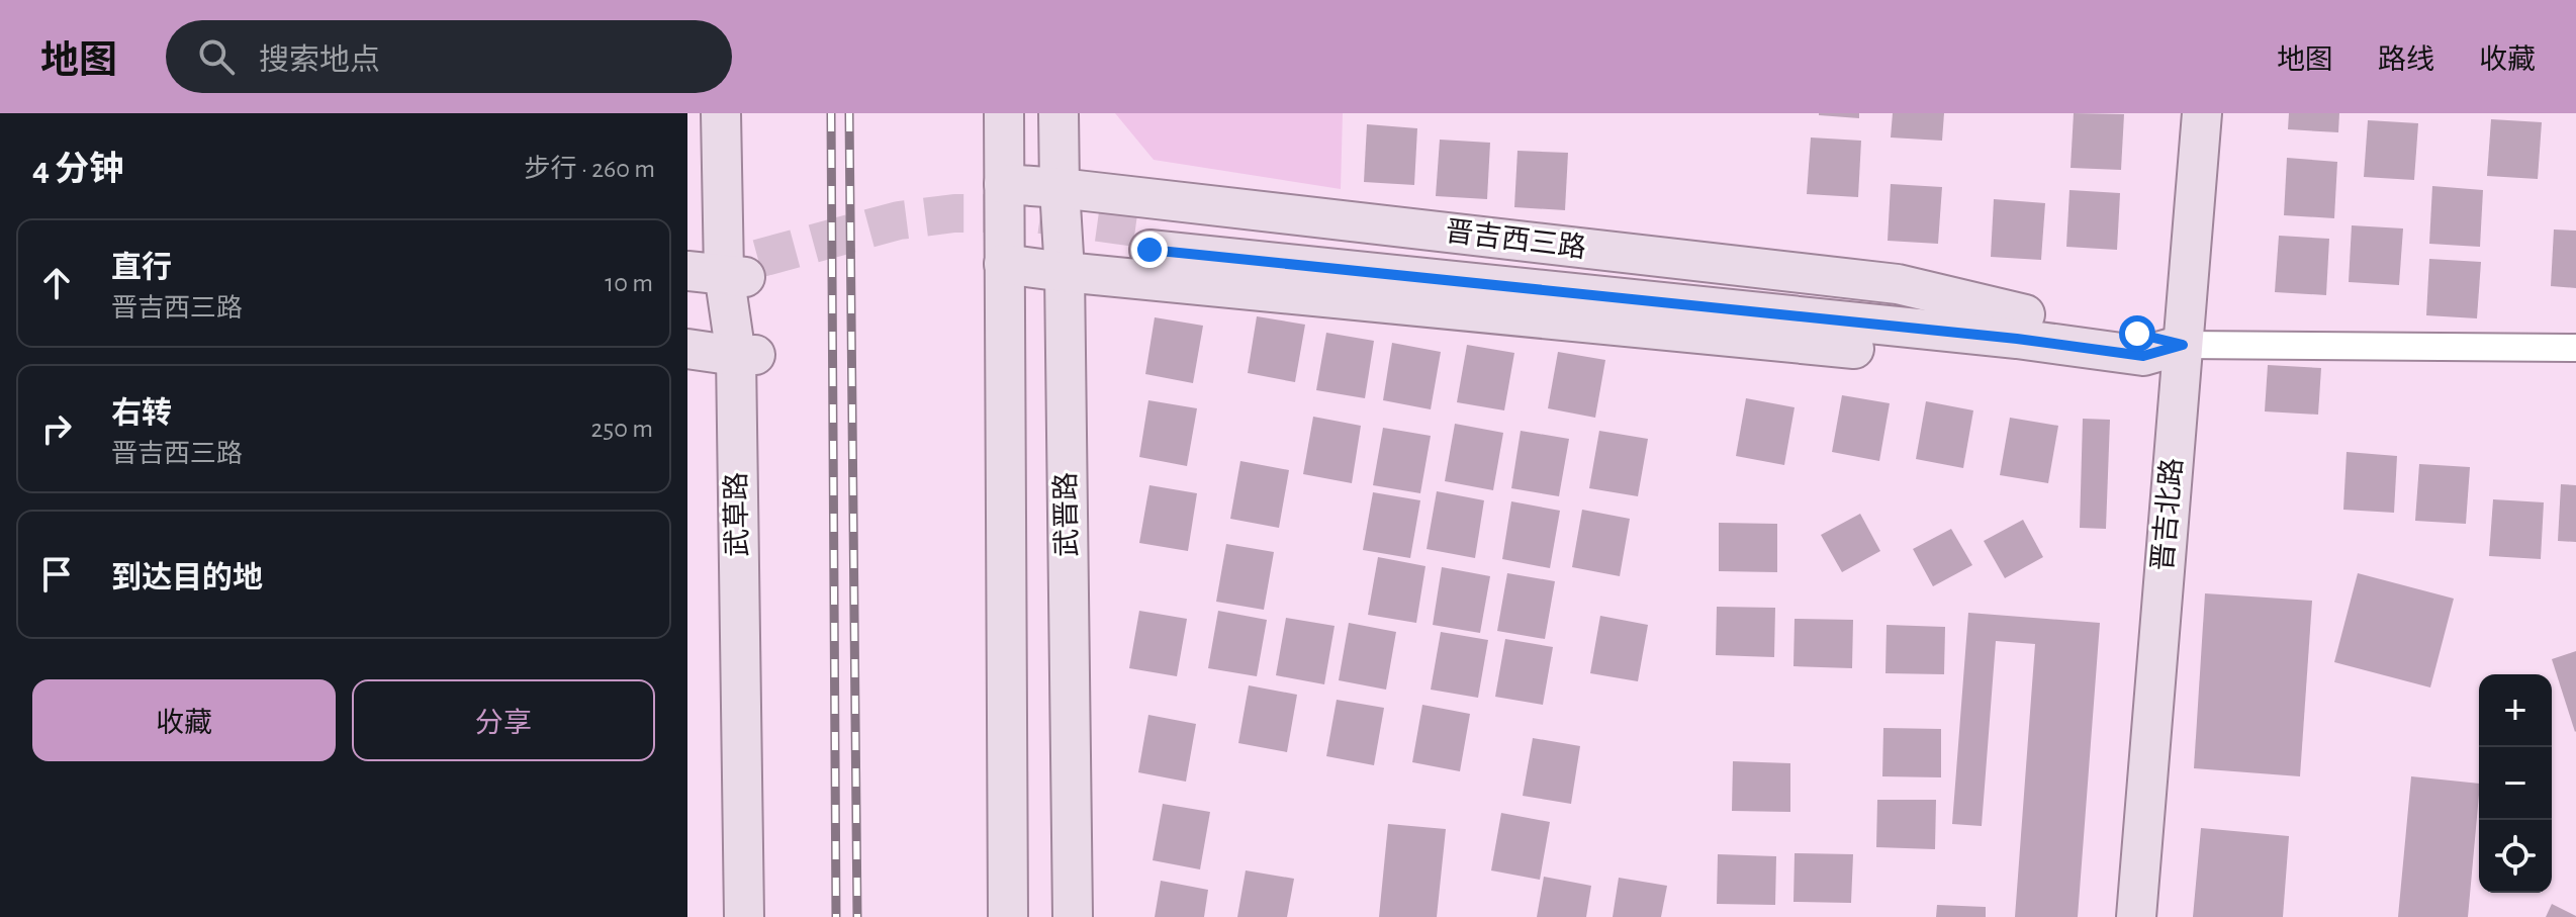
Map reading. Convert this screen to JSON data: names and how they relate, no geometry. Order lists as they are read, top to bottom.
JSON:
{
  "streets": {
    "street": [
      "晋吉西三路",
      "武草路",
      "武晋路",
      "晋吉北路"
    ]
  },
  "crossings": [
    ["晋吉西三路", "武晋路"],
    ["晋吉西三路", "晋吉北路"]
  ],
  "page": {
    "header": "地图",
    "search": "搜索地点",
    "nav": ["地图", "路线", "收藏"],
    "heading": ["4 分钟", "步行 · 260 m"],
    "list": [
      ["直行", "晋吉西三路", "10 m"],
      ["右转", "晋吉西三路", "250 m"],
      "到达目的地"
    ],
    "buttons": ["收藏", "分享"],
    "map_buttons": ["+", "−"]
  }
}
